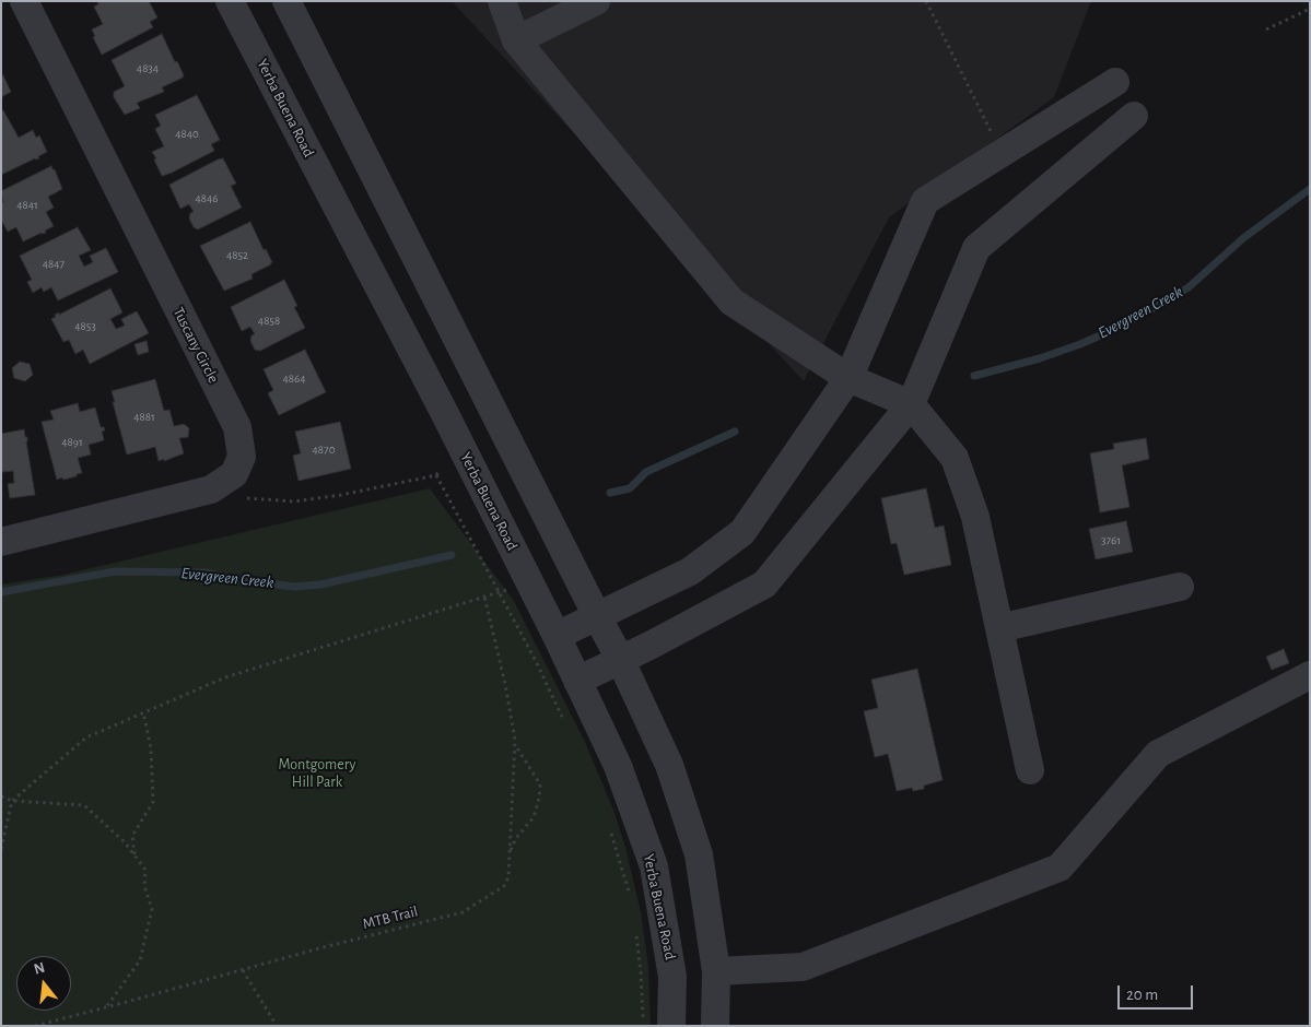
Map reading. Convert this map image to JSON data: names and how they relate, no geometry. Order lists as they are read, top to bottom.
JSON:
{
  "streets": {
    "street": ["Yerba Buena Road", "Tuscany Circle"],
    "path": ["MTB Trail"]
  },
  "water": ["Evergreen Creek"],
  "parks": ["Montgomery Hill Park"],
  "house_numbers": [
    "4834",
    "4840",
    "4846",
    "4841",
    "4852",
    "4847",
    "4858",
    "4853",
    "4864",
    "4881",
    "4891",
    "4870",
    "3761"
  ],
  "scale_bar": "20 m",
  "north": "top"
}
